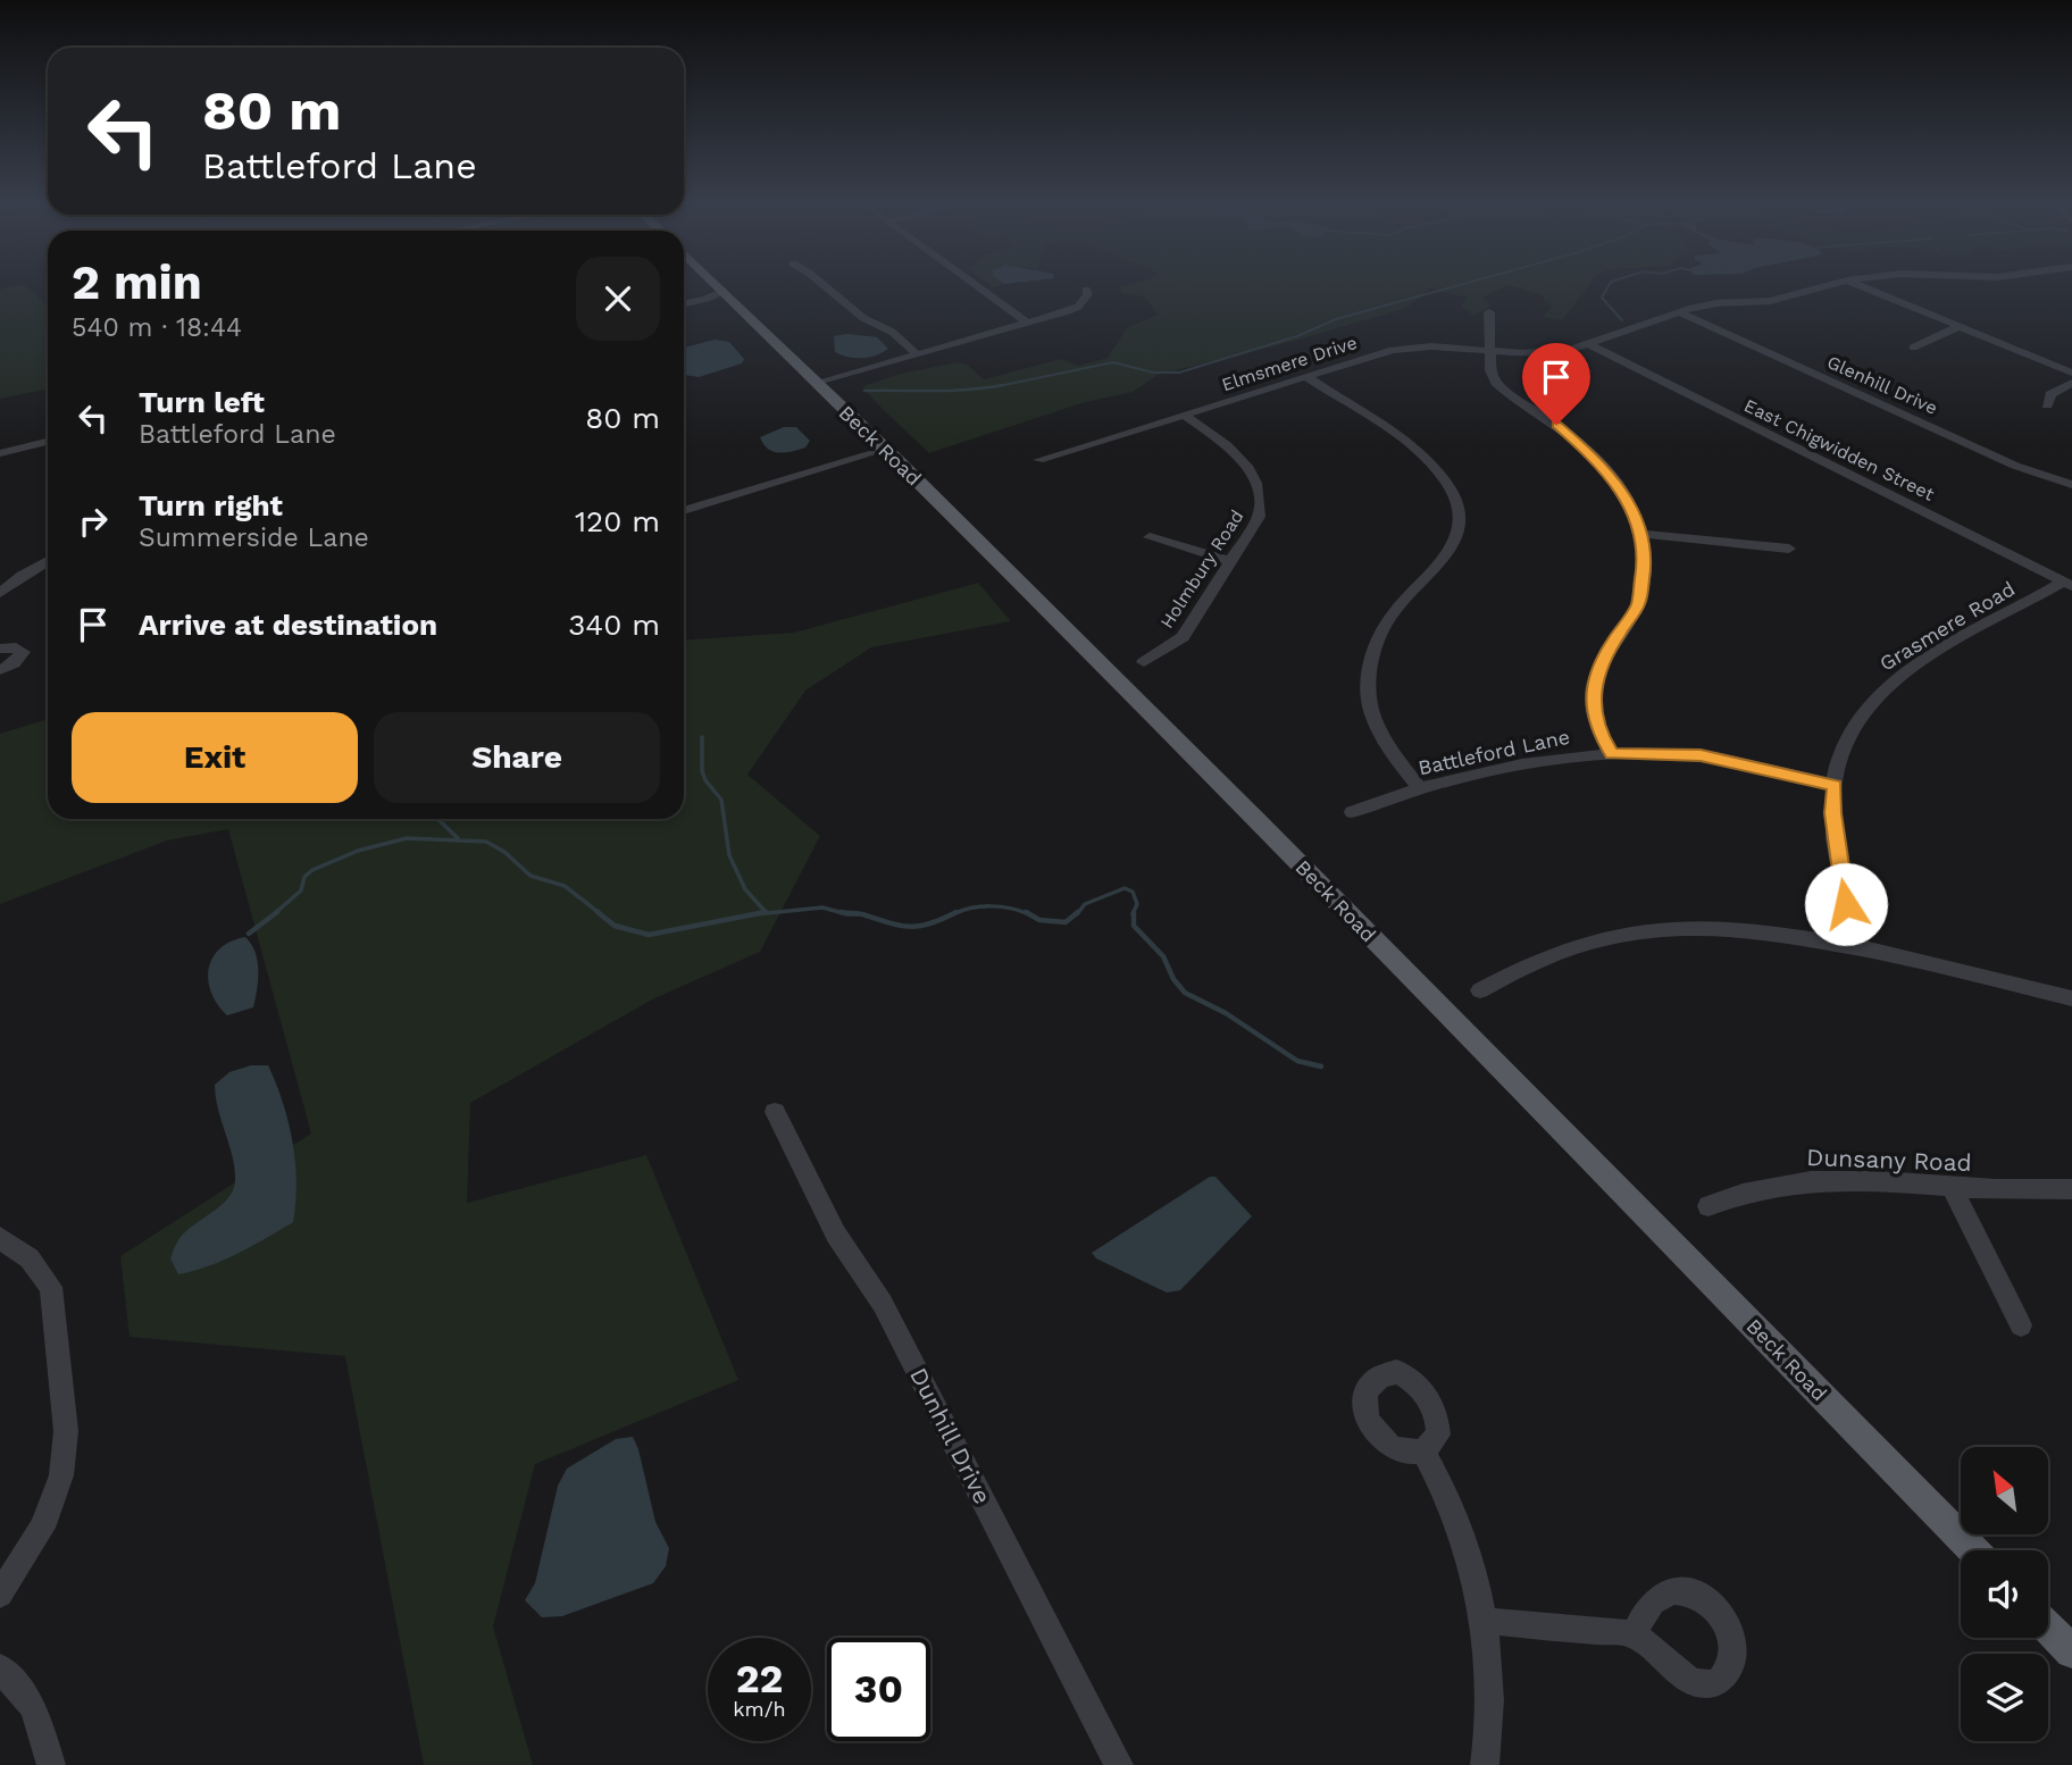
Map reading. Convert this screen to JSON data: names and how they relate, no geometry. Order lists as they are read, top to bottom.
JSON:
{
  "streets": {
    "main road": ["Beck Road"],
    "street": [
      "Elmsmere Drive",
      "Glenhill Drive",
      "East Chigwidden Street",
      "Holmbury Road",
      "Grasmere Road",
      "Battleford Lane",
      "Dunsany Road",
      "Dunhill Drive"
    ]
  },
  "crossings": [
    ["Elmsmere Drive", "Glenhill Drive"],
    ["Elmsmere Drive", "East Chigwidden Street"],
    ["Elmsmere Drive", "Holmbury Road"],
    ["East Chigwidden Street", "Grasmere Road"],
    ["Grasmere Road", "Battleford Lane"]
  ],
  "north": "top left",
  "page": {
    "turn": ["80 m", "Battleford Lane"],
    "heading": ["2 min", "540 m · 18:44"],
    "list": [
      {
        "name": "Turn left",
        "note": "Battleford Lane",
        "value": "80 m"
      },
      {
        "name": "Turn right",
        "note": "Summerside Lane",
        "value": "120 m"
      },
      {
        "name": "Arrive at destination",
        "value": "340 m"
      }
    ],
    "buttons": ["Exit", "Share"],
    "speed": "22 km/h",
    "limit": "30"
  }
}
